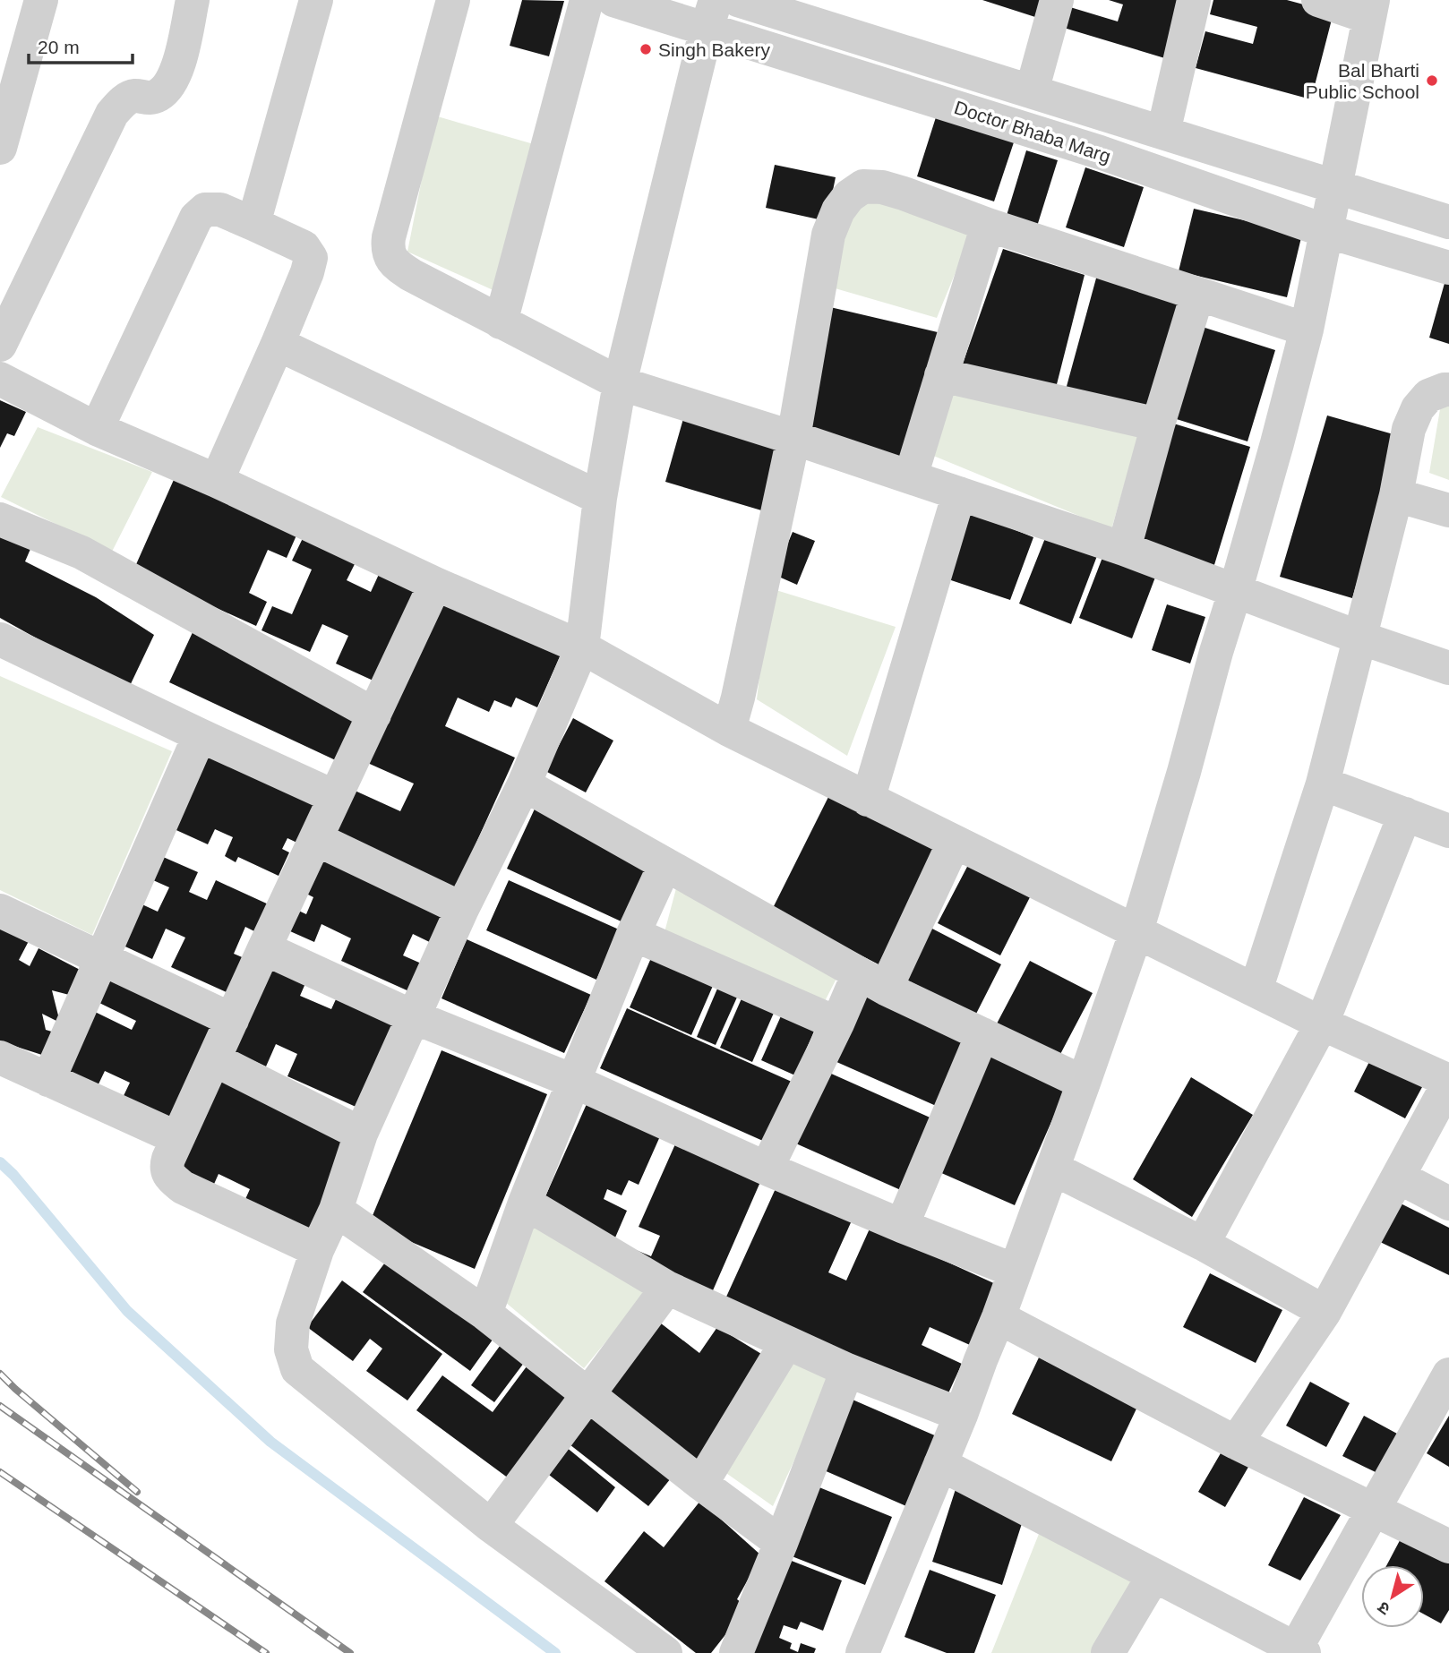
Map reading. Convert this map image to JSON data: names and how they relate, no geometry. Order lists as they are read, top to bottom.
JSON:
{
  "streets": {
    "street": ["Doctor Bhaba Marg"]
  },
  "places": ["Singh Bakery", "Bal Bharti Public School"],
  "scale_bar": "20 m",
  "north": "bottom left"
}
